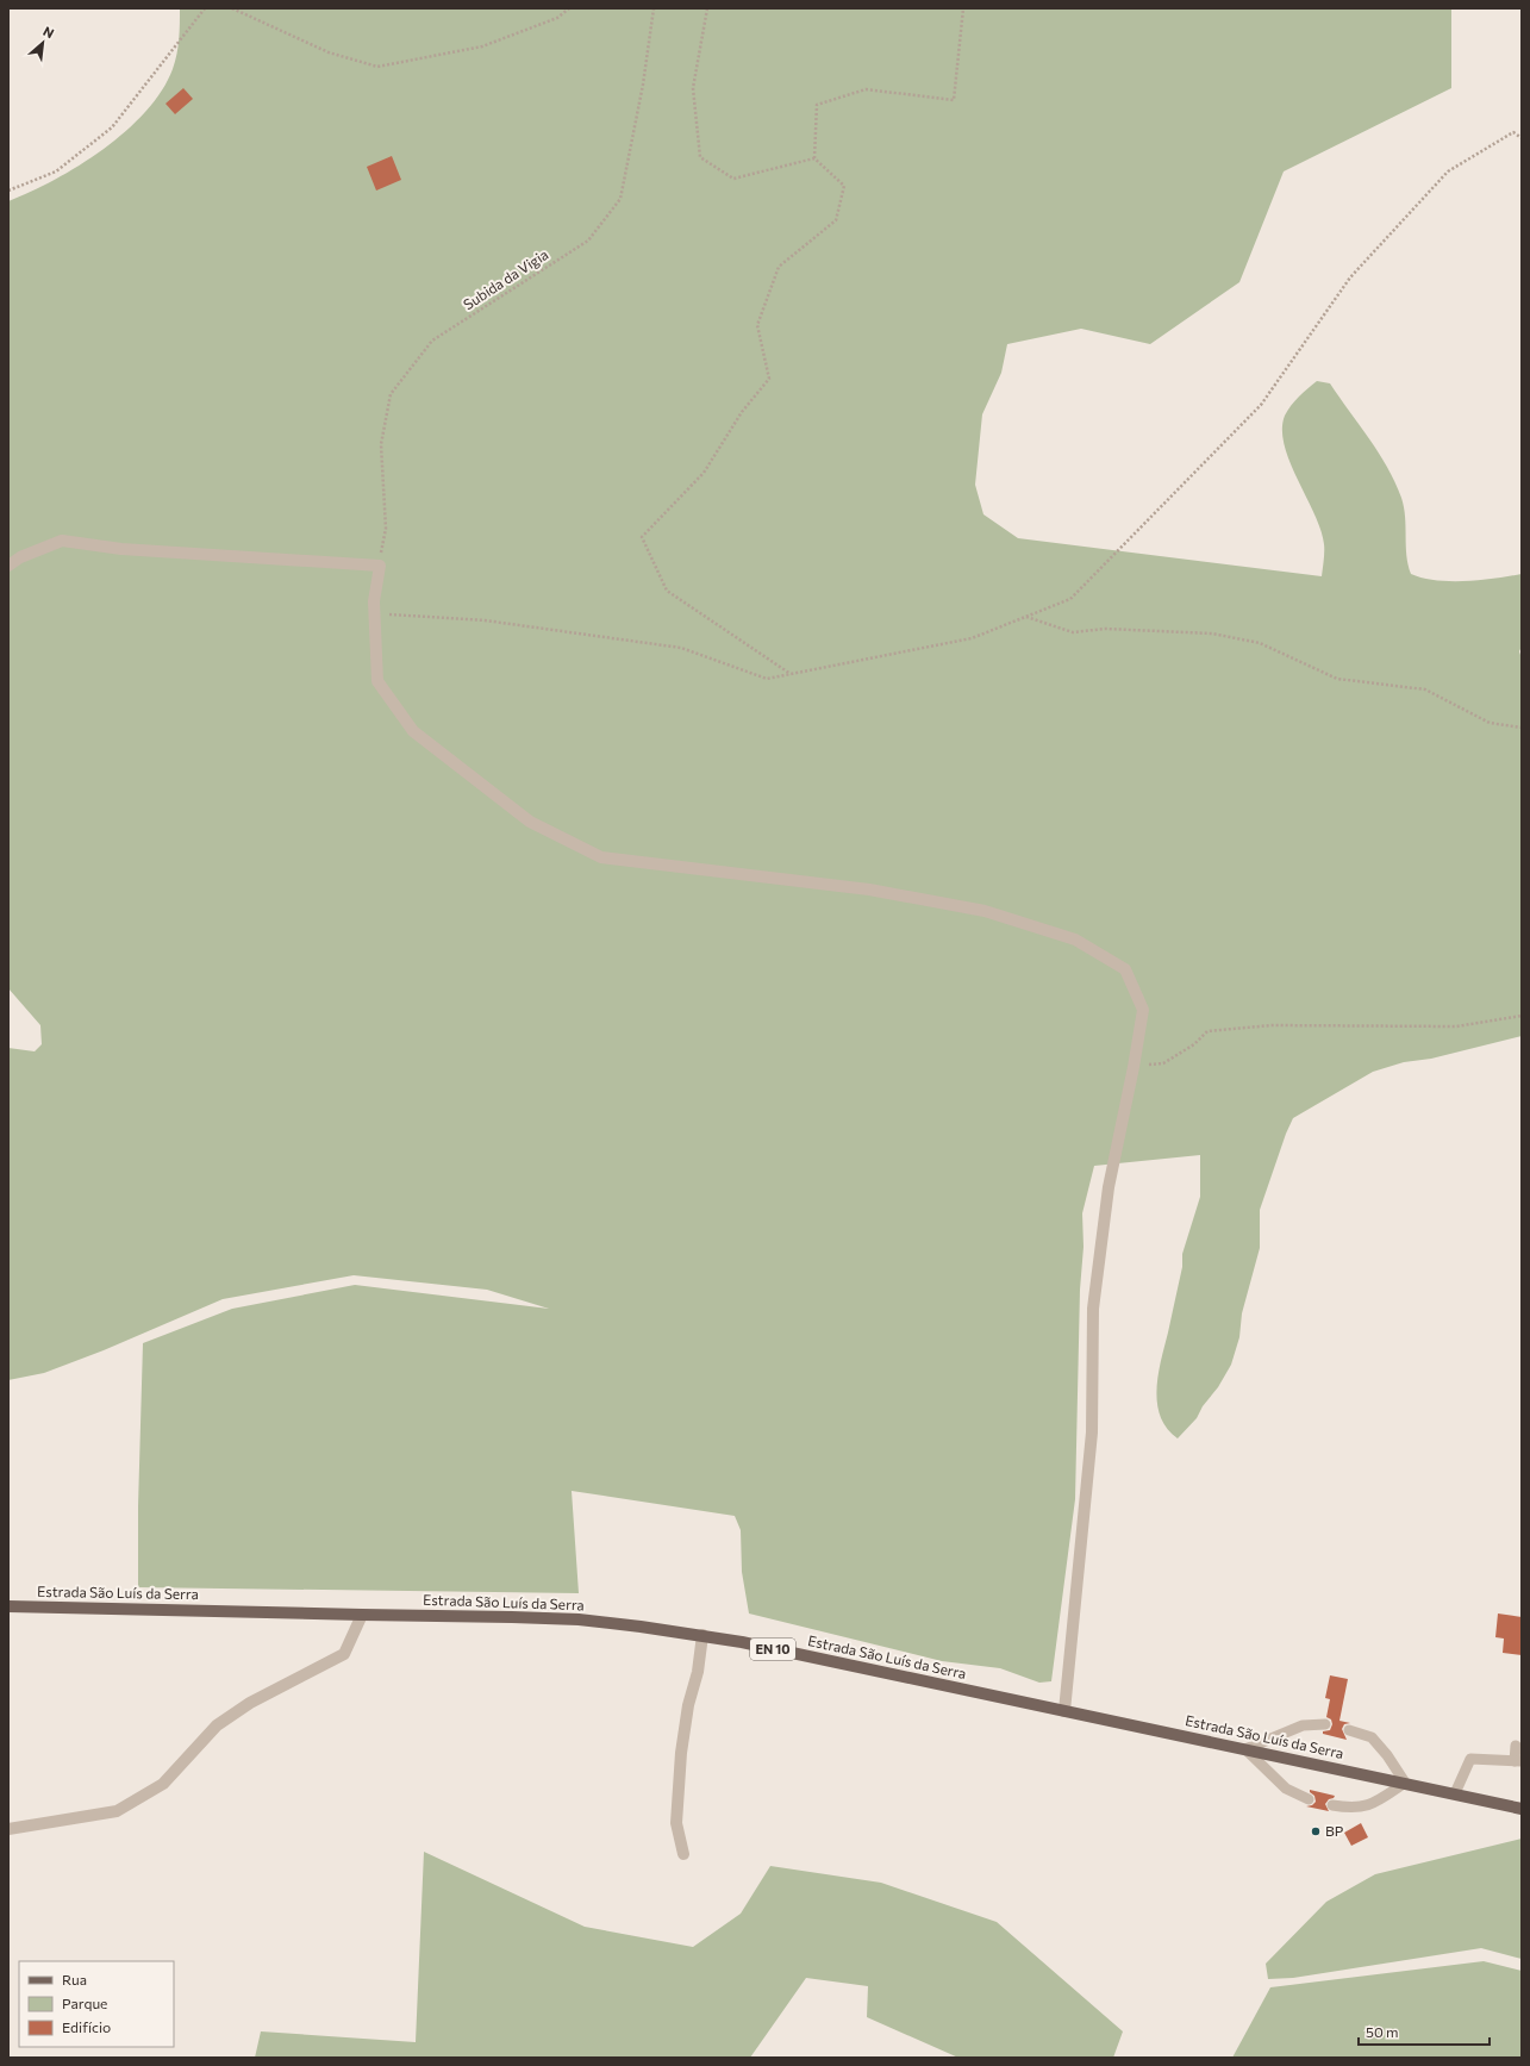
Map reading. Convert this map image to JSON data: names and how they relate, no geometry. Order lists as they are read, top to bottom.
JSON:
{
  "streets": {
    "main road": ["Estrada São Luís da Serra", "EN 10"],
    "path": ["Subida da Vigia"]
  },
  "places": ["BP"],
  "legend": ["Rua", "Parque", "Edifício"],
  "scale_bar": "50 m",
  "north": "top right"
}
